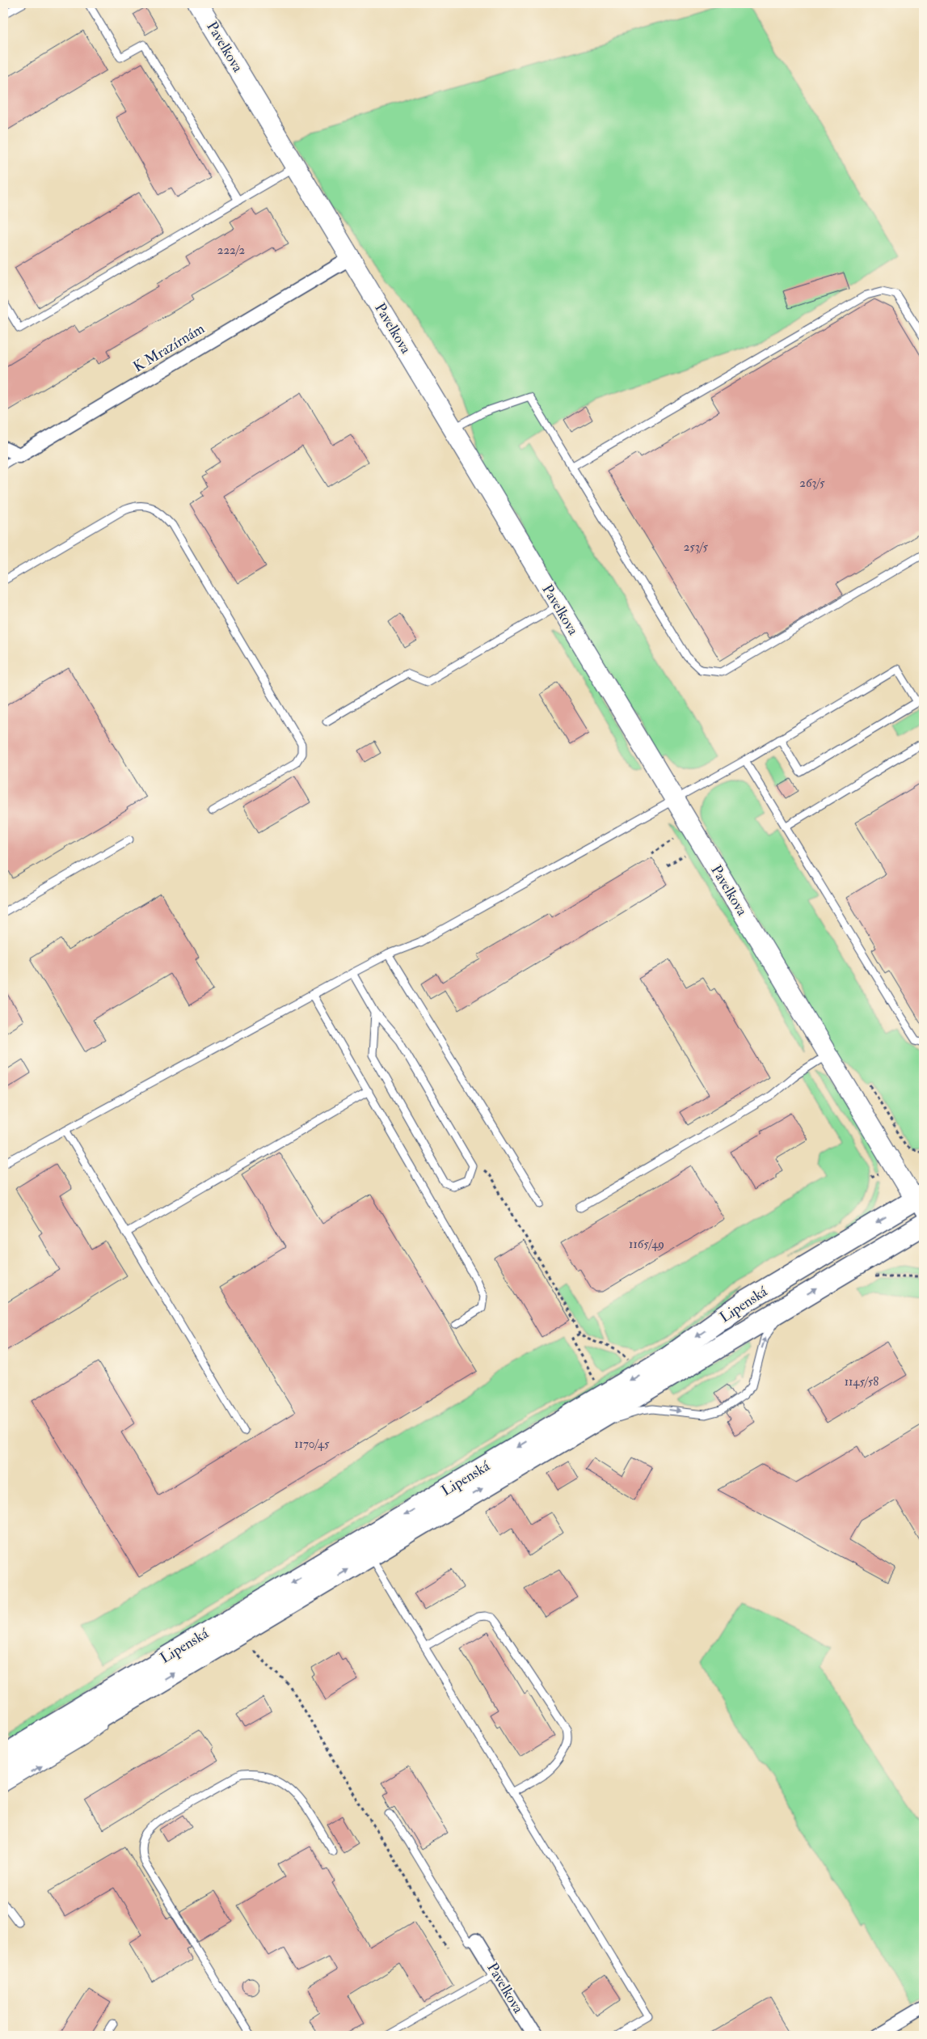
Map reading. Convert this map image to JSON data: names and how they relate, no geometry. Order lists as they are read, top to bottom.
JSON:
{
  "streets": {
    "main road": ["Lipenská"],
    "street": ["Pavelkova", "K Mrazírnám"]
  },
  "crossings": [
    ["Pavelkova", "K Mrazírnám"],
    ["Pavelkova", "Lipenská"]
  ],
  "house_numbers": [
    "222/2",
    "263/5",
    "253/5",
    "1165/49",
    "1145/58",
    "1170/45"
  ]
}
